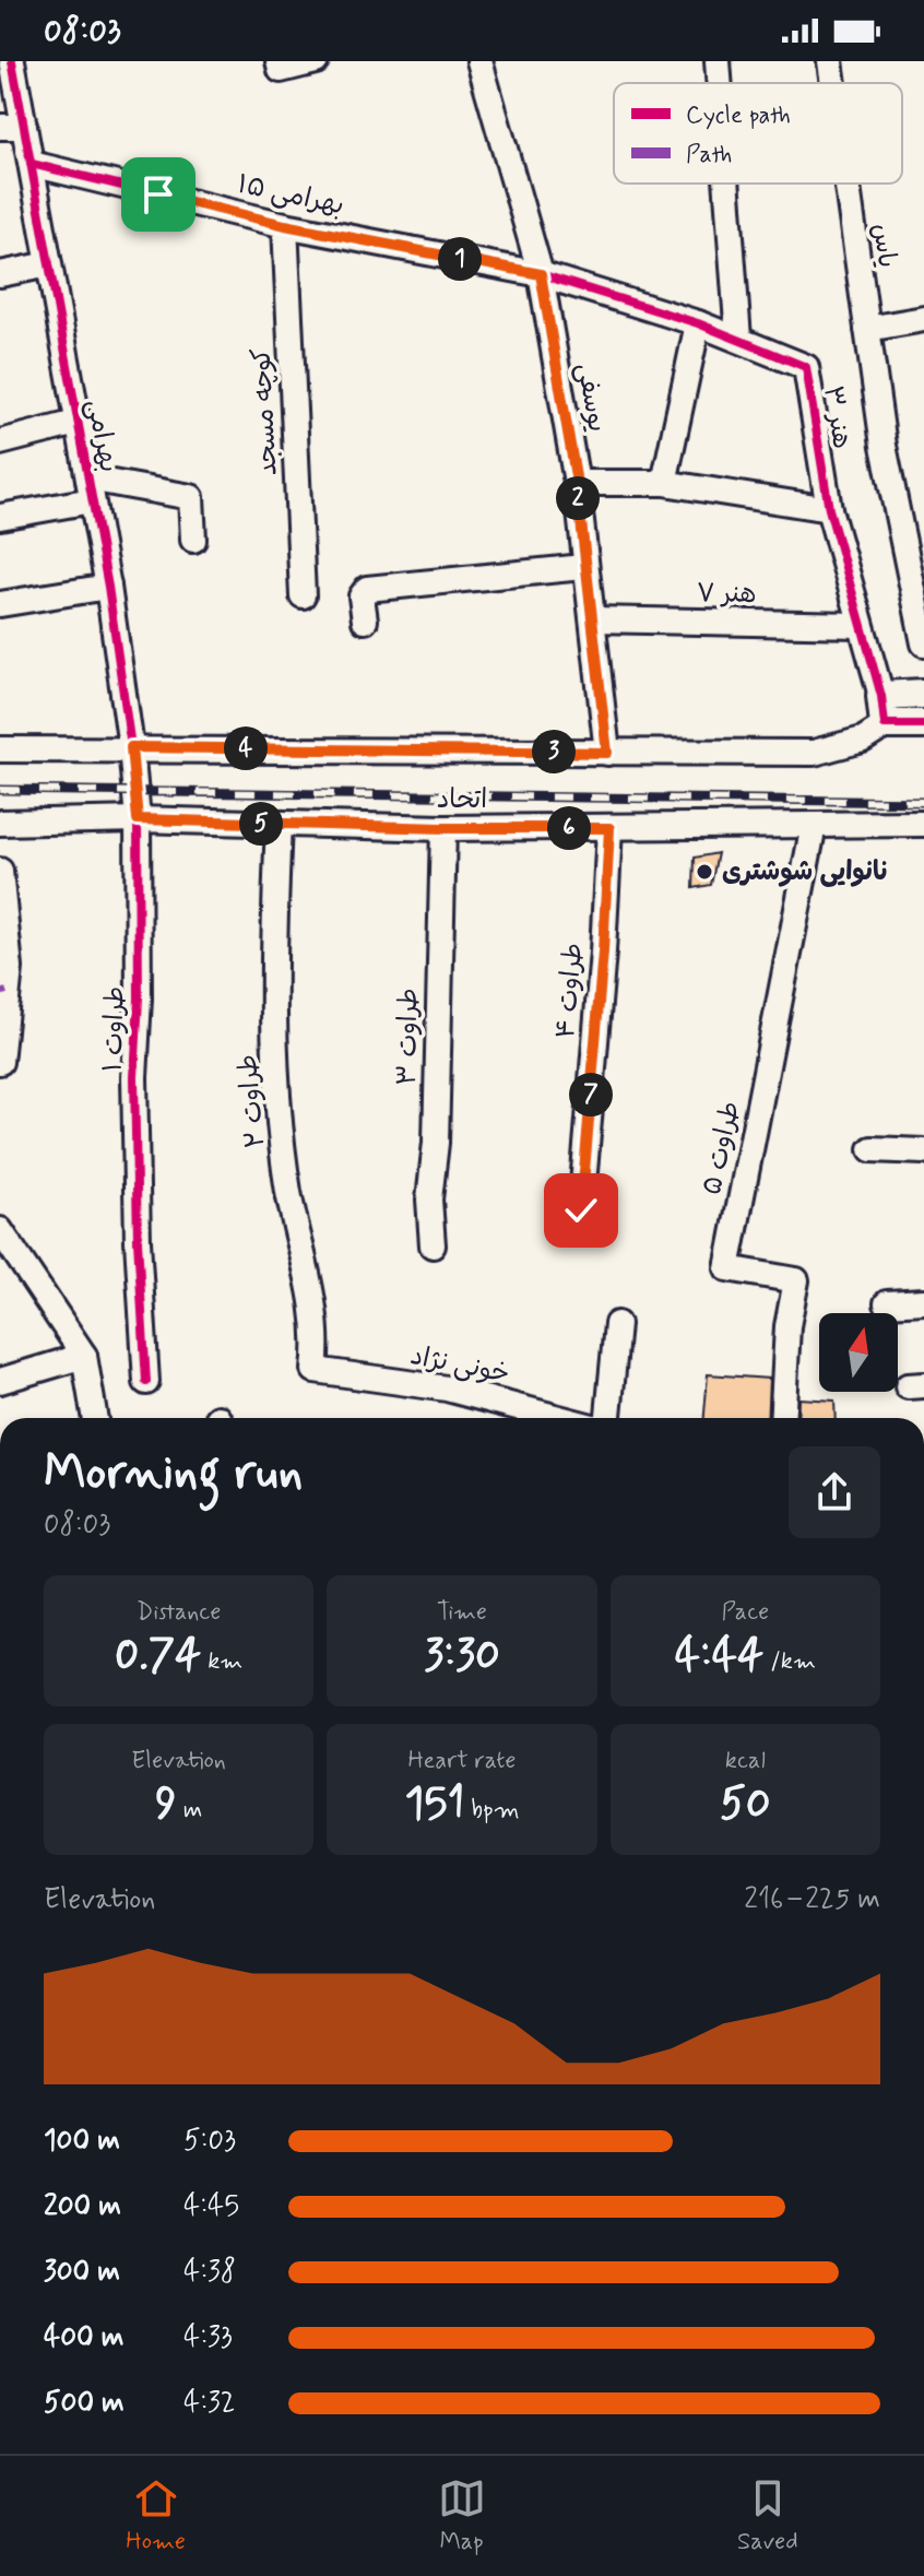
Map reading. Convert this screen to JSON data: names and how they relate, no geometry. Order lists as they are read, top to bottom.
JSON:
{
  "streets": {
    "street": [
      "بهرامی ۱۵",
      "یاس",
      "یوسفی",
      "کوچه مسجد",
      "هنر ۳",
      "بهرامی",
      "هنر ۷",
      "اتحاد",
      "طراوت ۴",
      "طراوت ۱",
      "طراوت ۳",
      "طراوت ۲",
      "طراوت ۵",
      "خونی نژاد"
    ]
  },
  "crossings": [
    ["بهرامی ۱۵", "یوسفی"],
    ["بهرامی ۱۵", "کوچه مسجد"],
    ["بهرامی ۱۵", "هنر ۳"],
    ["بهرامی ۱۵", "بهرامی"],
    ["یوسفی", "هنر ۳"],
    ["یوسفی", "هنر ۷"],
    ["هنر ۳", "هنر ۷"],
    ["بهرامی", "اتحاد"],
    ["بهرامی", "طراوت ۱"],
    ["اتحاد", "طراوت ۴"],
    ["اتحاد", "طراوت ۱"],
    ["اتحاد", "طراوت ۳"],
    ["اتحاد", "طراوت ۲"],
    ["اتحاد", "طراوت ۵"],
    ["طراوت ۲", "خونی نژاد"]
  ],
  "places": ["نانوایی شوشتری"],
  "legend": ["Cycle path", "Path"],
  "north": "top",
  "page": {
    "status": "08:03",
    "pins": [
      "1",
      "2",
      "4",
      "3",
      "5",
      "6",
      "7"
    ],
    "heading": ["Morning run", "08:03"],
    "stats": [
      ["Distance", "0.74 km"],
      ["Time", "3:30"],
      ["Pace", "4:44 /km"],
      ["Elevation", "9 m"],
      ["Heart rate", "151 bpm"],
      ["kcal", "50"]
    ],
    "chart": ["Elevation", "216–225 m"],
    "list": [
      {
        "name": "100 m",
        "note": "5:03"
      },
      {
        "name": "200 m",
        "note": "4:45"
      },
      {
        "name": "300 m",
        "note": "4:38"
      },
      {
        "name": "400 m",
        "note": "4:33"
      },
      {
        "name": "500 m",
        "note": "4:32"
      }
    ],
    "tabs": ["Home", "Map", "Saved"]
  }
}
